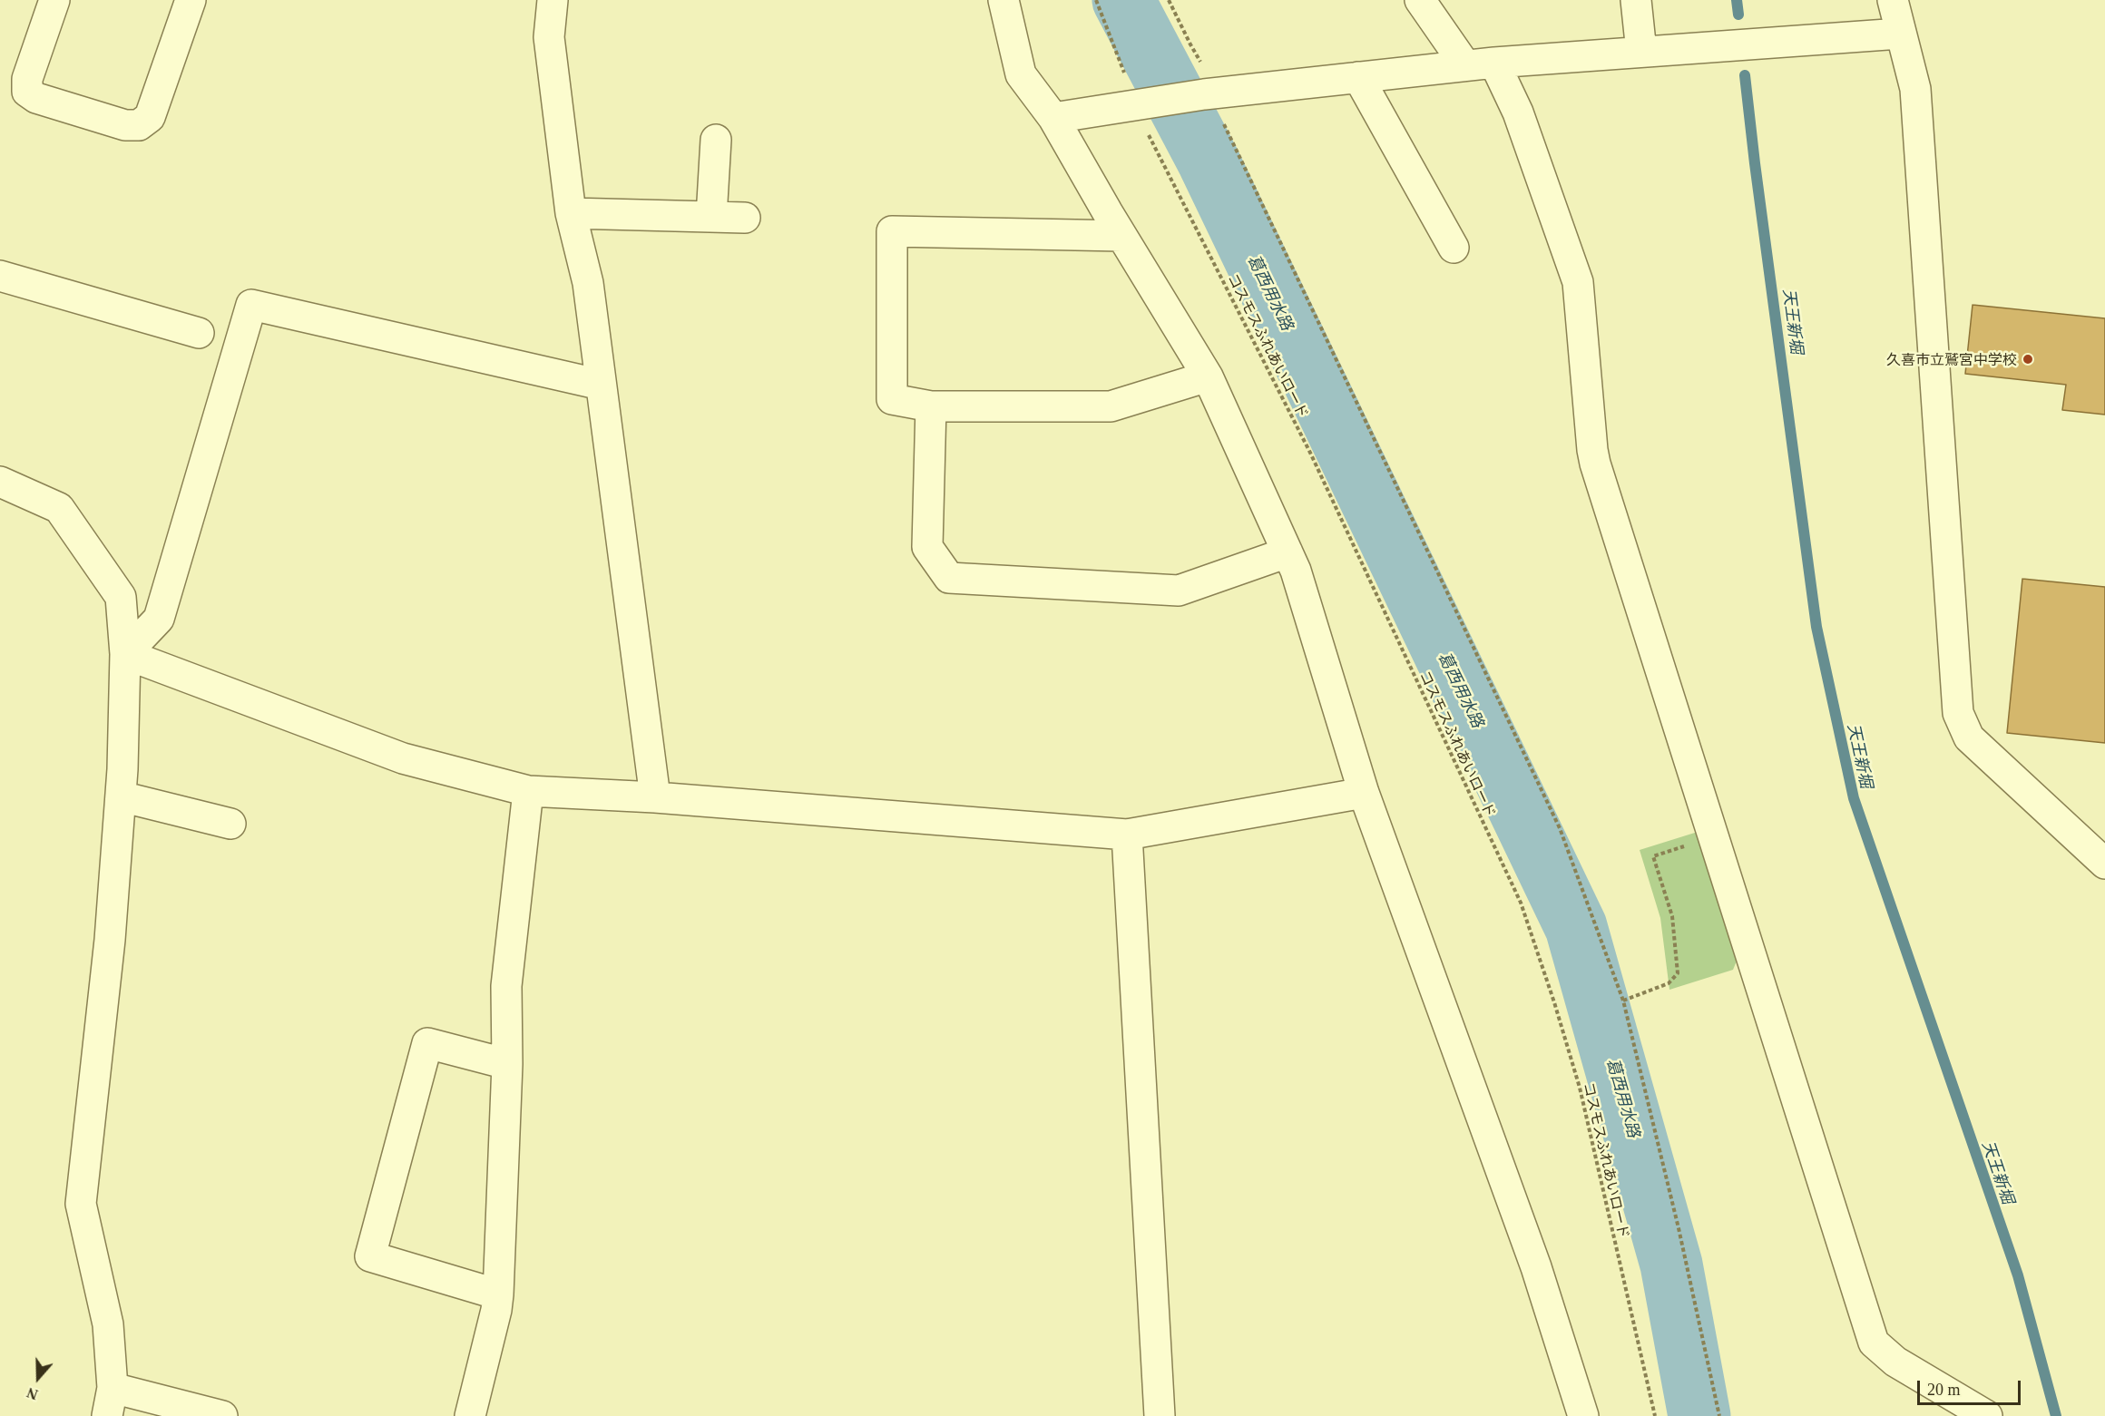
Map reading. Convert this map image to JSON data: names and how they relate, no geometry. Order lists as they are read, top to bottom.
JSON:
{
  "streets": {
    "path": ["コスモスふれあいロード"]
  },
  "water": ["葛西用水路", "天王新堀"],
  "places": ["久喜市立鷲宮中学校"],
  "scale_bar": "20 m",
  "north": "bottom"
}
